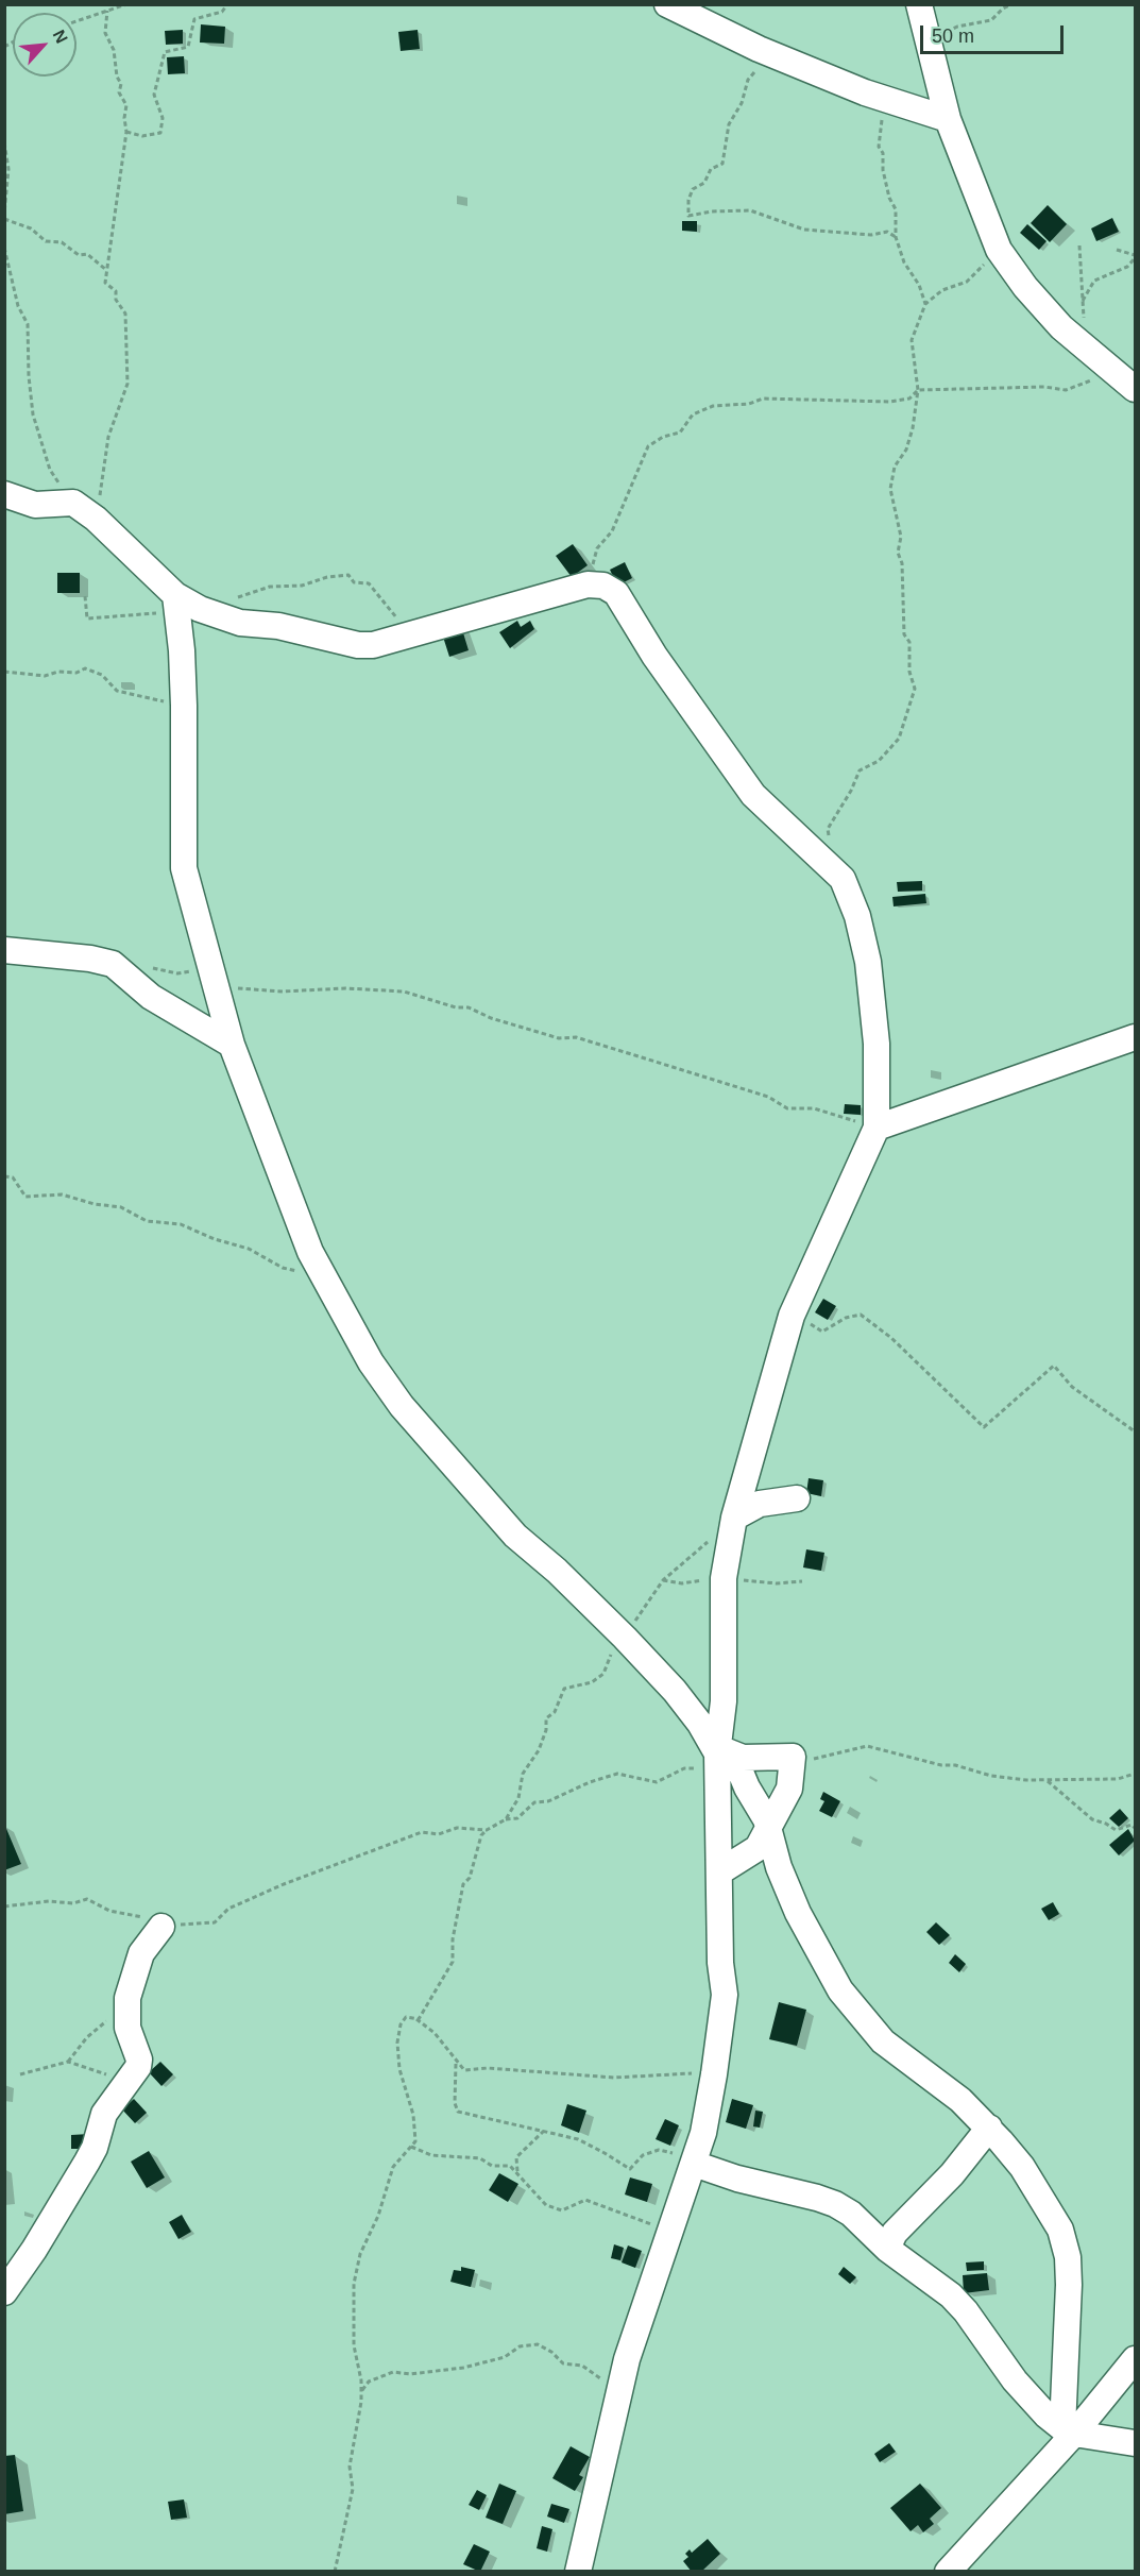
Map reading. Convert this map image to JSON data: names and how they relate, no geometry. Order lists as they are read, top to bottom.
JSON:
{
  "scale_bar": "50 m",
  "north": "top right"
}
